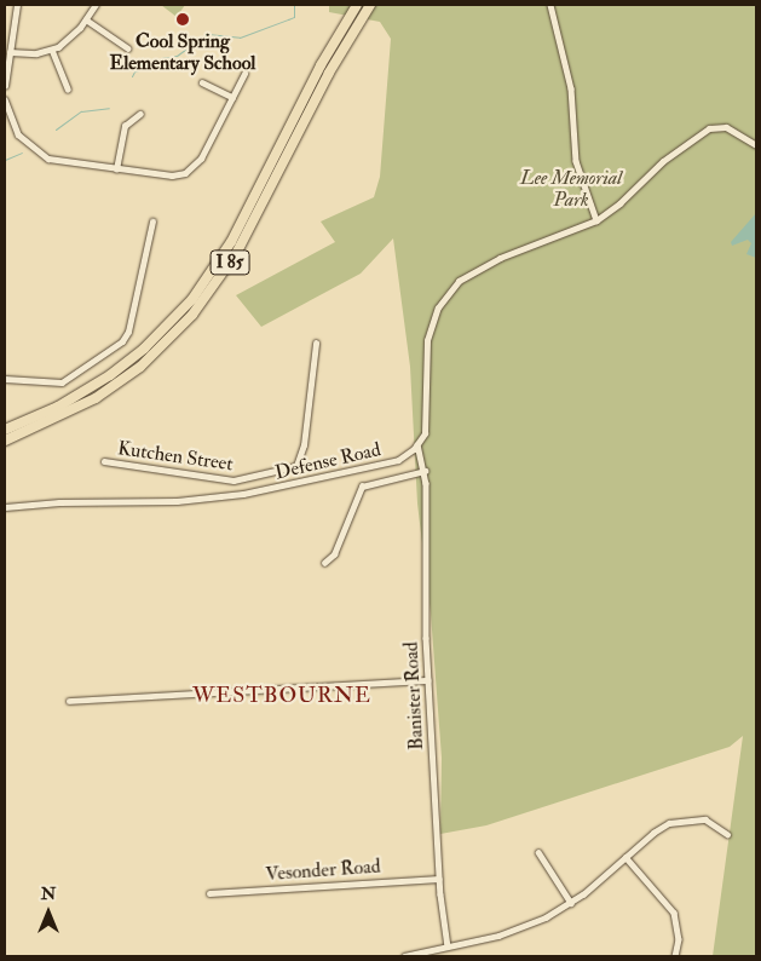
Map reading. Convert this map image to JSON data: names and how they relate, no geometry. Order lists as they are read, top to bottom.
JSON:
{
  "streets": {
    "highway": ["I 85"],
    "street": [
      "Kutchen Street",
      "Defense Road",
      "Banister Road",
      "Vesonder Road"
    ]
  },
  "crossings": [
    ["Defense Road", "Banister Road"],
    ["Banister Road", "Vesonder Road"]
  ],
  "districts": ["WESTBOURNE"],
  "parks": ["Lee Memorial Park"],
  "places": ["Cool Spring Elementary School"],
  "north": "top"
}
